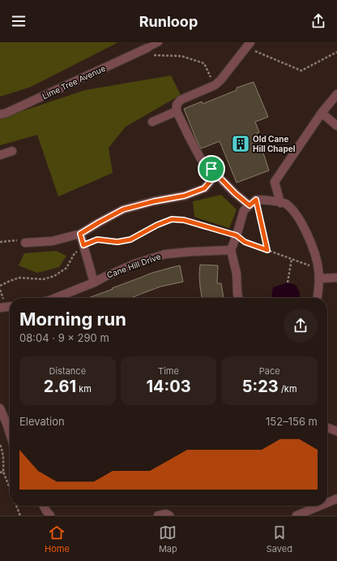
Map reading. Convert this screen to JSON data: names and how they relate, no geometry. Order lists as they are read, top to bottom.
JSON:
{
  "streets": {
    "street": ["Lime Tree Avenue", "Cane Hill Drive"]
  },
  "places": {
    "building": ["Old Cane Hill Chapel"]
  },
  "page": {
    "header": "Runloop",
    "heading": ["Morning run", "08:04 · 9 × 290 m"],
    "stats": [
      ["Distance", "2.61 km"],
      ["Time", "14:03"],
      ["Pace", "5:23 /km"]
    ],
    "chart": ["Elevation", "152–156 m"],
    "tabs": ["Home", "Map", "Saved"]
  }
}
